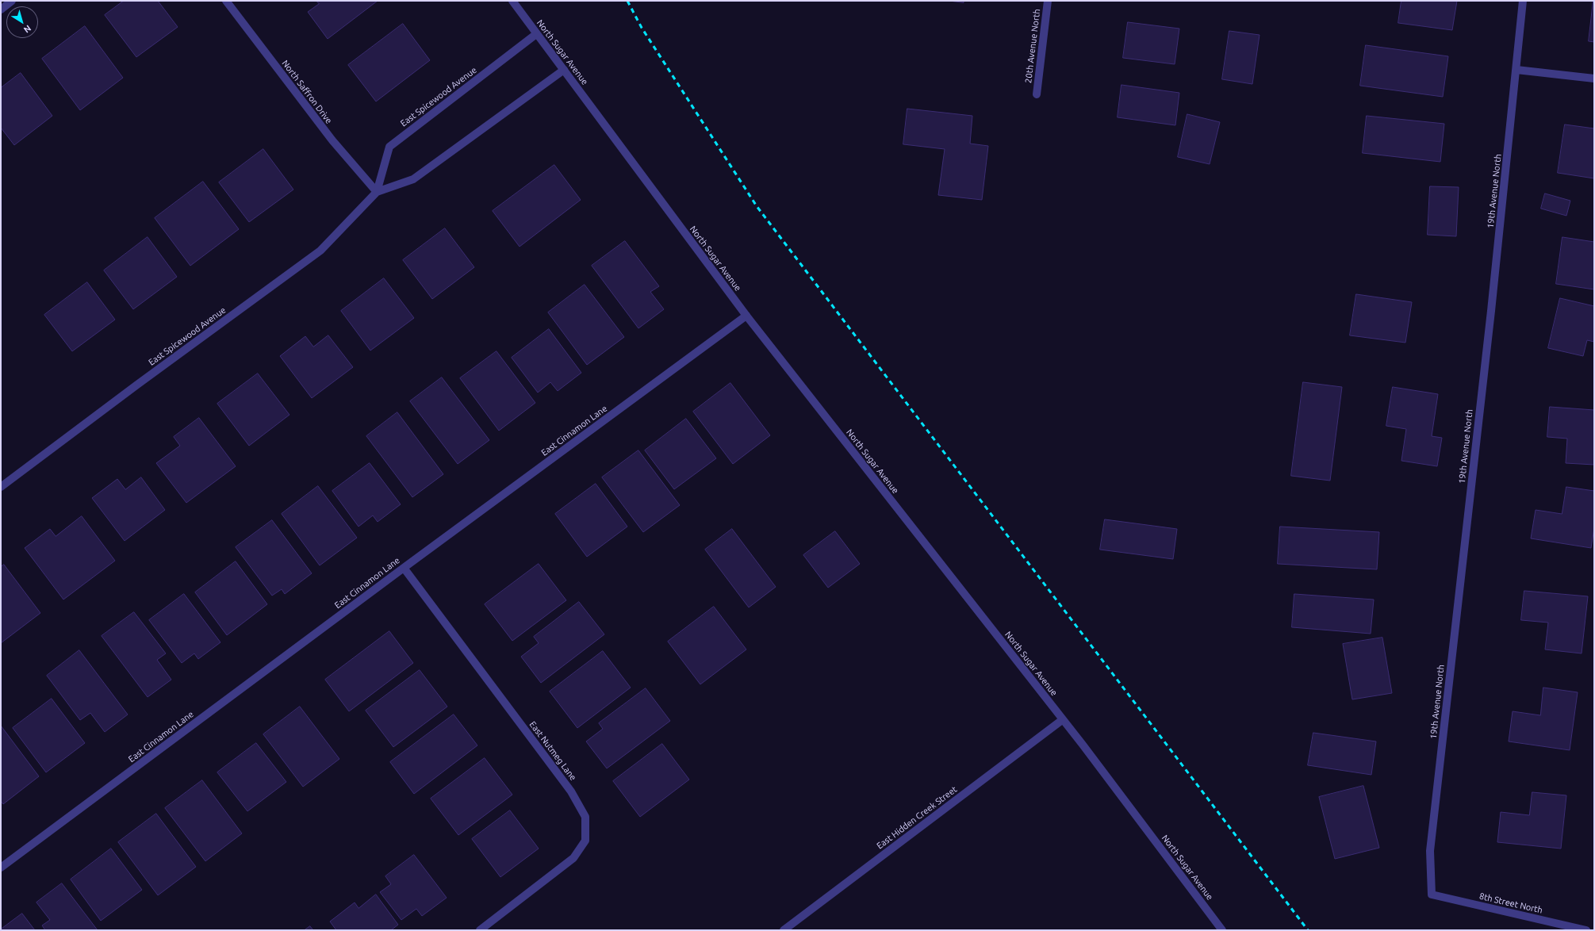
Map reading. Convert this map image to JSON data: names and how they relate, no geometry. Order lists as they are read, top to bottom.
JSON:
{
  "streets": {
    "street": [
      "20th Avenue North",
      "North Sugar Avenue",
      "North Saffron Drive",
      "East Spicewood Avenue",
      "19th Avenue North",
      "East Cinnamon Lane",
      "East Nutmeg Lane",
      "East Hidden Creek Street",
      "8th Street North"
    ]
  },
  "crossings": [
    ["North Sugar Avenue", "East Spicewood Avenue"],
    ["North Sugar Avenue", "East Cinnamon Lane"],
    ["North Sugar Avenue", "East Hidden Creek Street"],
    ["North Saffron Drive", "East Spicewood Avenue"],
    ["19th Avenue North", "8th Street North"],
    ["East Cinnamon Lane", "East Nutmeg Lane"]
  ],
  "north": "bottom right"
}
